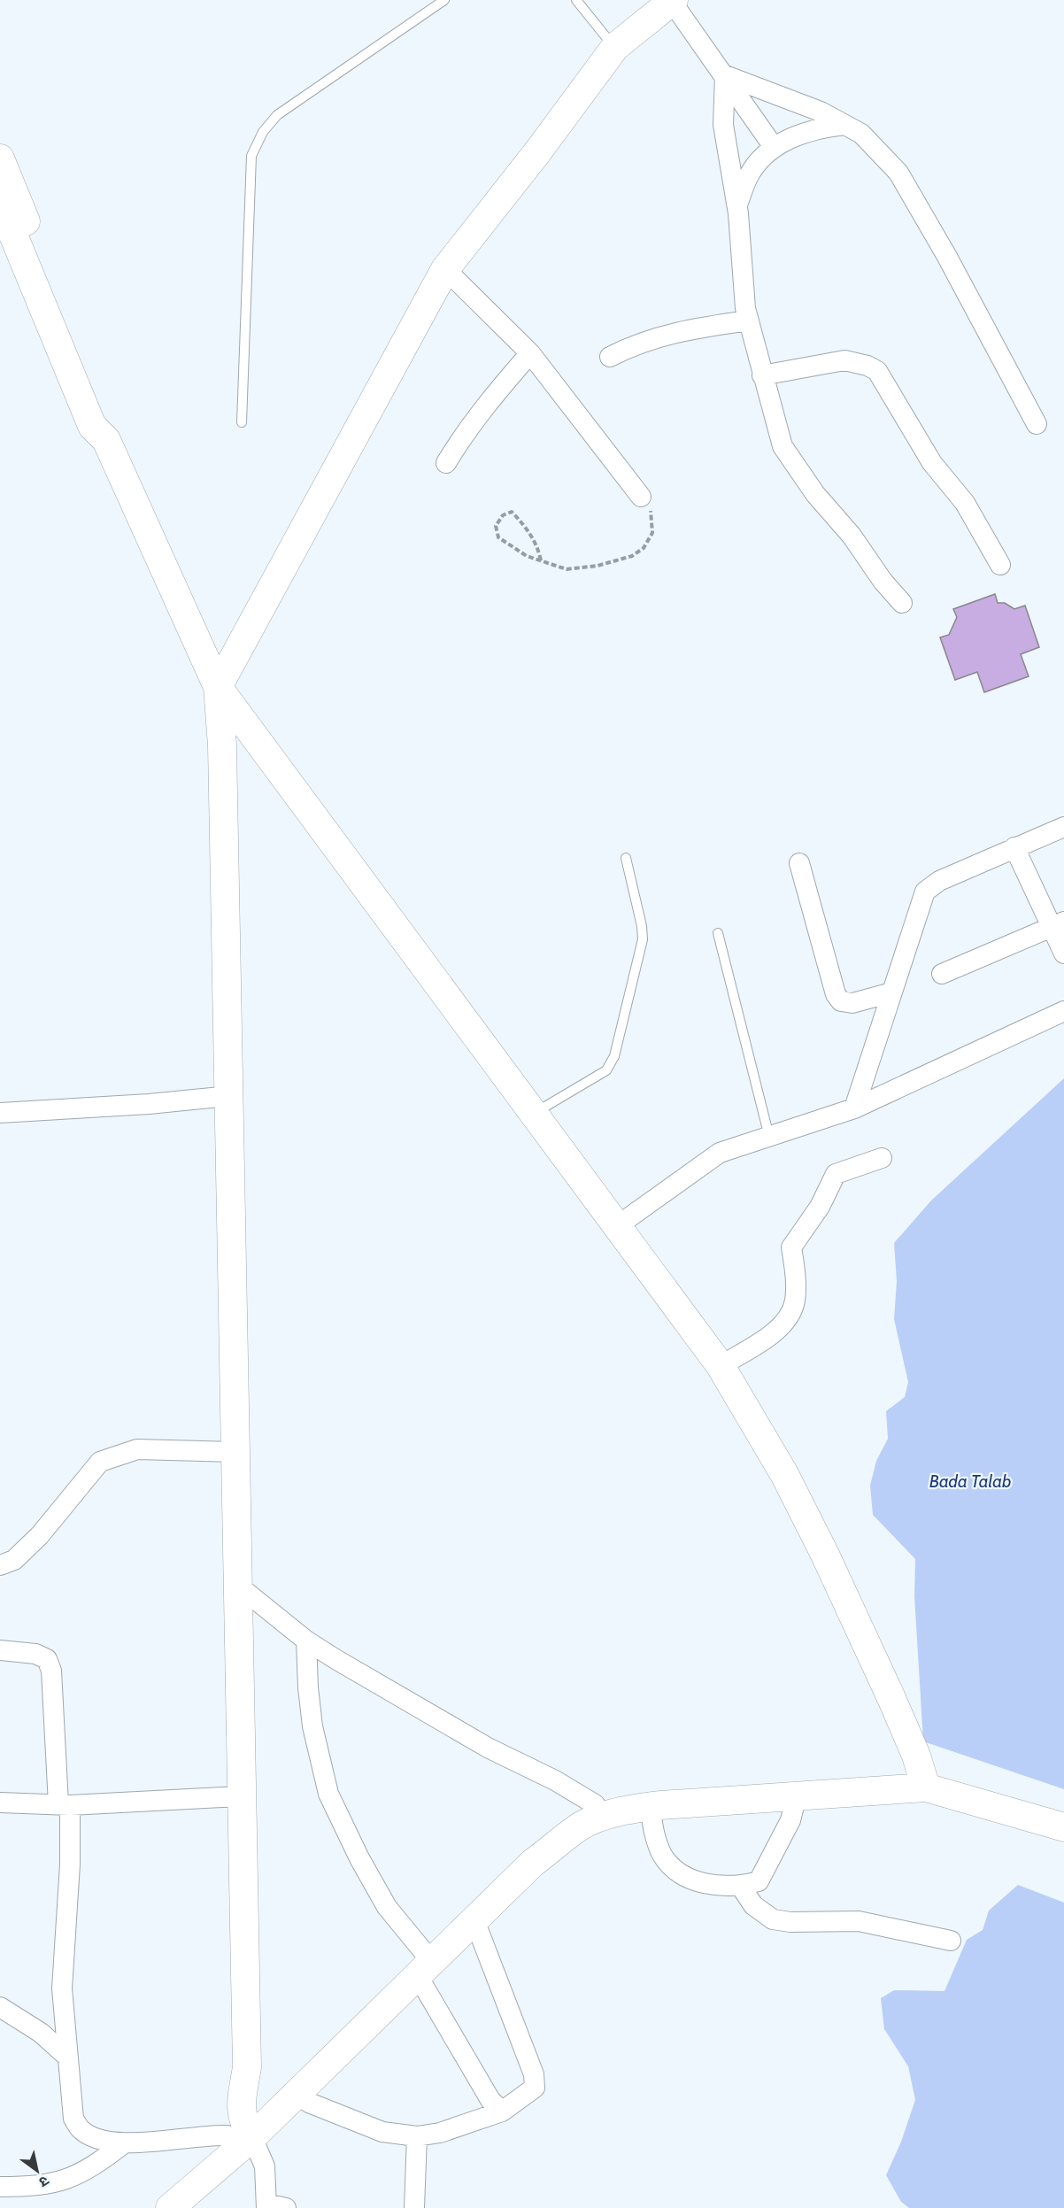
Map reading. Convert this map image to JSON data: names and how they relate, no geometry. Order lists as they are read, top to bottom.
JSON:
{
  "water": ["Bada Talab"],
  "north": "bottom right"
}
